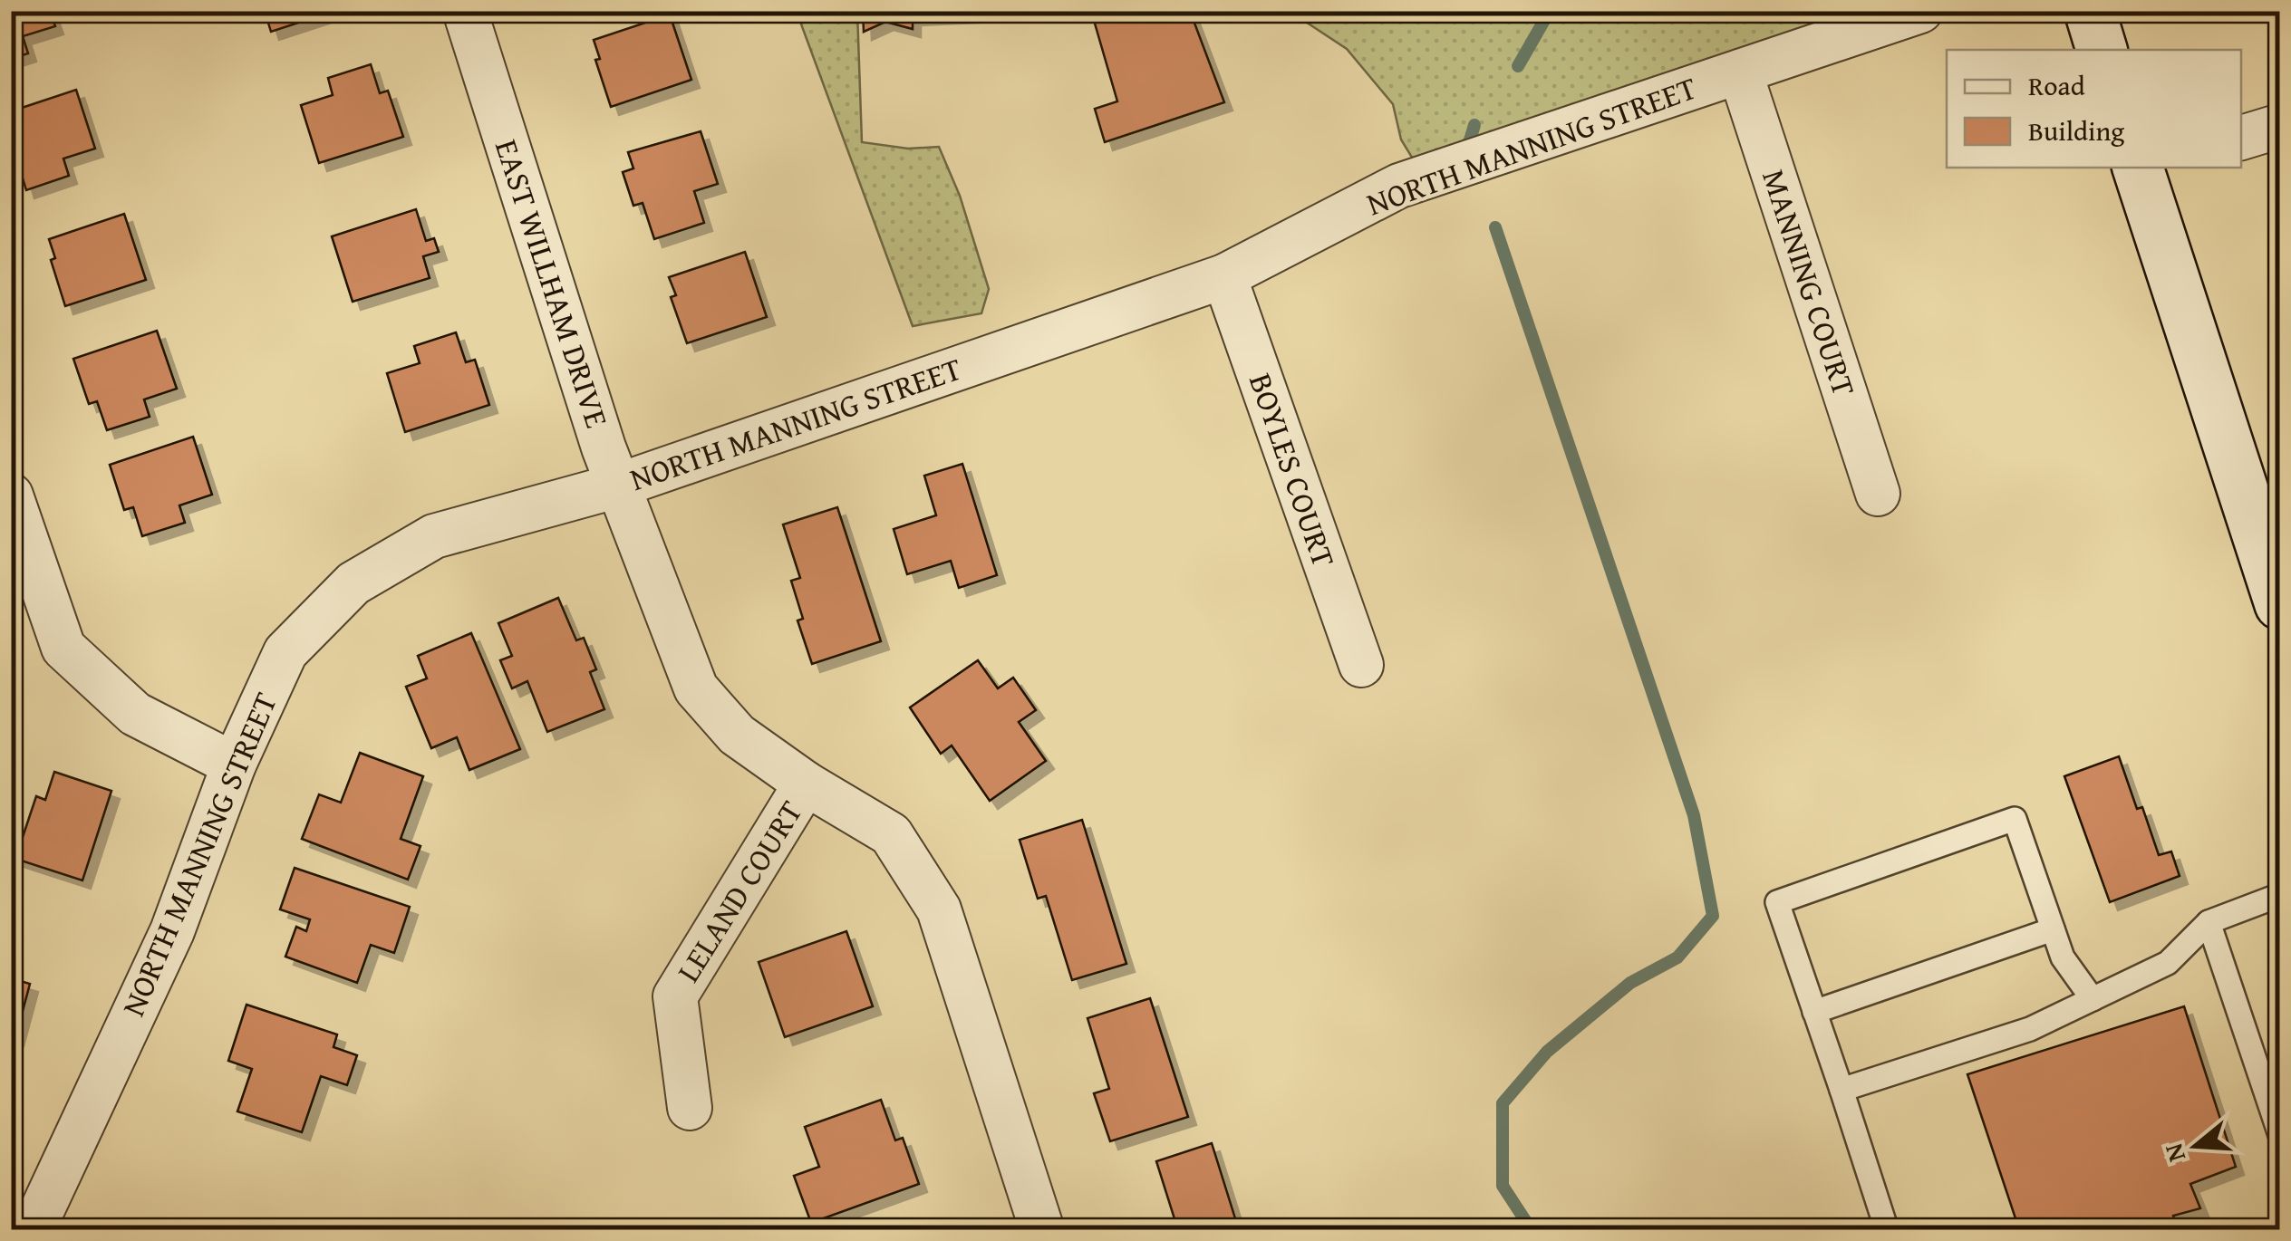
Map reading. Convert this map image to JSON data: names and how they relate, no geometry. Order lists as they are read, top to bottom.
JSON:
{
  "streets": {
    "street": [
      "NORTH MANNING STREET",
      "MANNING COURT",
      "EAST WILLHAM DRIVE",
      "BOYLES COURT",
      "LELAND COURT"
    ]
  },
  "crossings": [
    ["NORTH MANNING STREET", "MANNING COURT"],
    ["NORTH MANNING STREET", "EAST WILLHAM DRIVE"],
    ["NORTH MANNING STREET", "BOYLES COURT"],
    ["EAST WILLHAM DRIVE", "LELAND COURT"]
  ],
  "legend": ["Road", "Building"],
  "north": "left"
}
